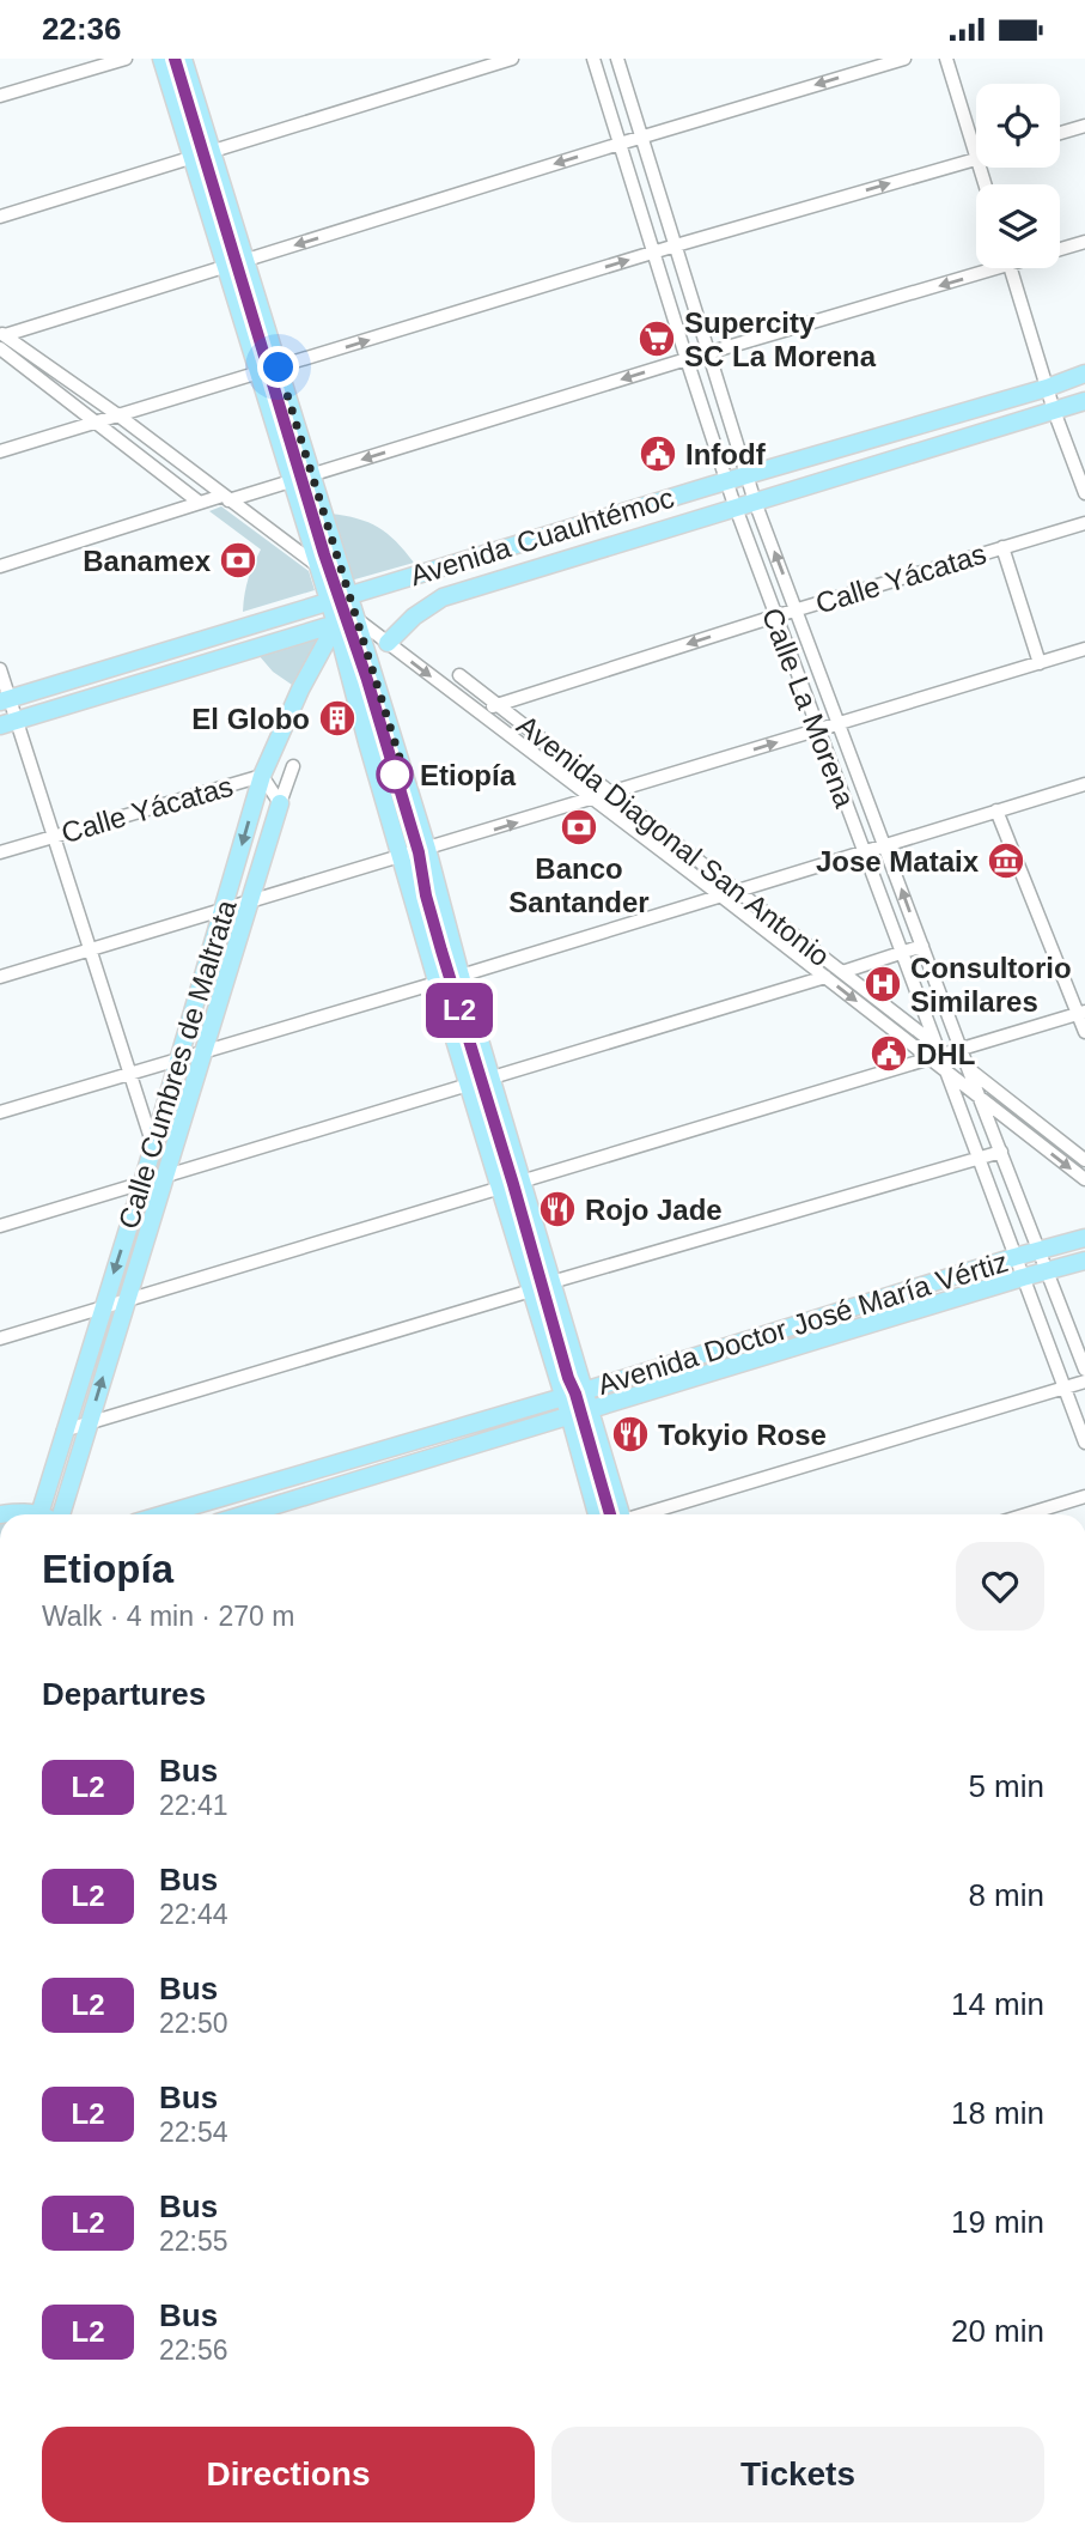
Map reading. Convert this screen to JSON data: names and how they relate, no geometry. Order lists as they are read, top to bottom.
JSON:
{
  "streets": {
    "main road": ["Avenida Cuauhtémoc", "Calle Cumbres de Maltrata", "Avenida Doctor José María Vértiz"],
    "street": ["Calle Yácatas", "Calle La Morena", "Avenida Diagonal San Antonio"]
  },
  "crossings": [
    ["Avenida Cuauhtémoc", "Calle La Morena"],
    ["Avenida Cuauhtémoc", "Avenida Diagonal San Antonio"],
    ["Calle Yácatas", "Calle La Morena"],
    ["Calle Yácatas", "Avenida Diagonal San Antonio"],
    ["Calle Yácatas", "Calle Cumbres de Maltrata"],
    ["Calle La Morena", "Avenida Diagonal San Antonio"]
  ],
  "places": {
    "supermarket": ["Supercity SC La Morena"],
    "public building": ["Infodf", "DHL"],
    "bank": ["Banamex", "Banco Santander"],
    "building": ["El Globo"],
    "other": ["Etiopía"],
    "museum": ["Jose Mataix"],
    "hospital": ["Consultorio Similares"],
    "restaurant": ["Rojo Jade", "Tokyio Rose"]
  },
  "lines": ["bus line L2"],
  "page": {
    "status": "22:36",
    "on_map": "L2",
    "heading": [
      ["Etiopía", "Walk · 4 min · 270 m"],
      "Departures"
    ],
    "list": [
      {
        "mark": "L2",
        "name": "Bus",
        "note": "22:41",
        "value": "5 min"
      },
      {
        "mark": "L2",
        "name": "Bus",
        "note": "22:44",
        "value": "8 min"
      },
      {
        "mark": "L2",
        "name": "Bus",
        "note": "22:50",
        "value": "14 min"
      },
      {
        "mark": "L2",
        "name": "Bus",
        "note": "22:54",
        "value": "18 min"
      },
      {
        "mark": "L2",
        "name": "Bus",
        "note": "22:55",
        "value": "19 min"
      },
      {
        "mark": "L2",
        "name": "Bus",
        "note": "22:56",
        "value": "20 min"
      }
    ],
    "buttons": ["Directions", "Tickets"]
  }
}
